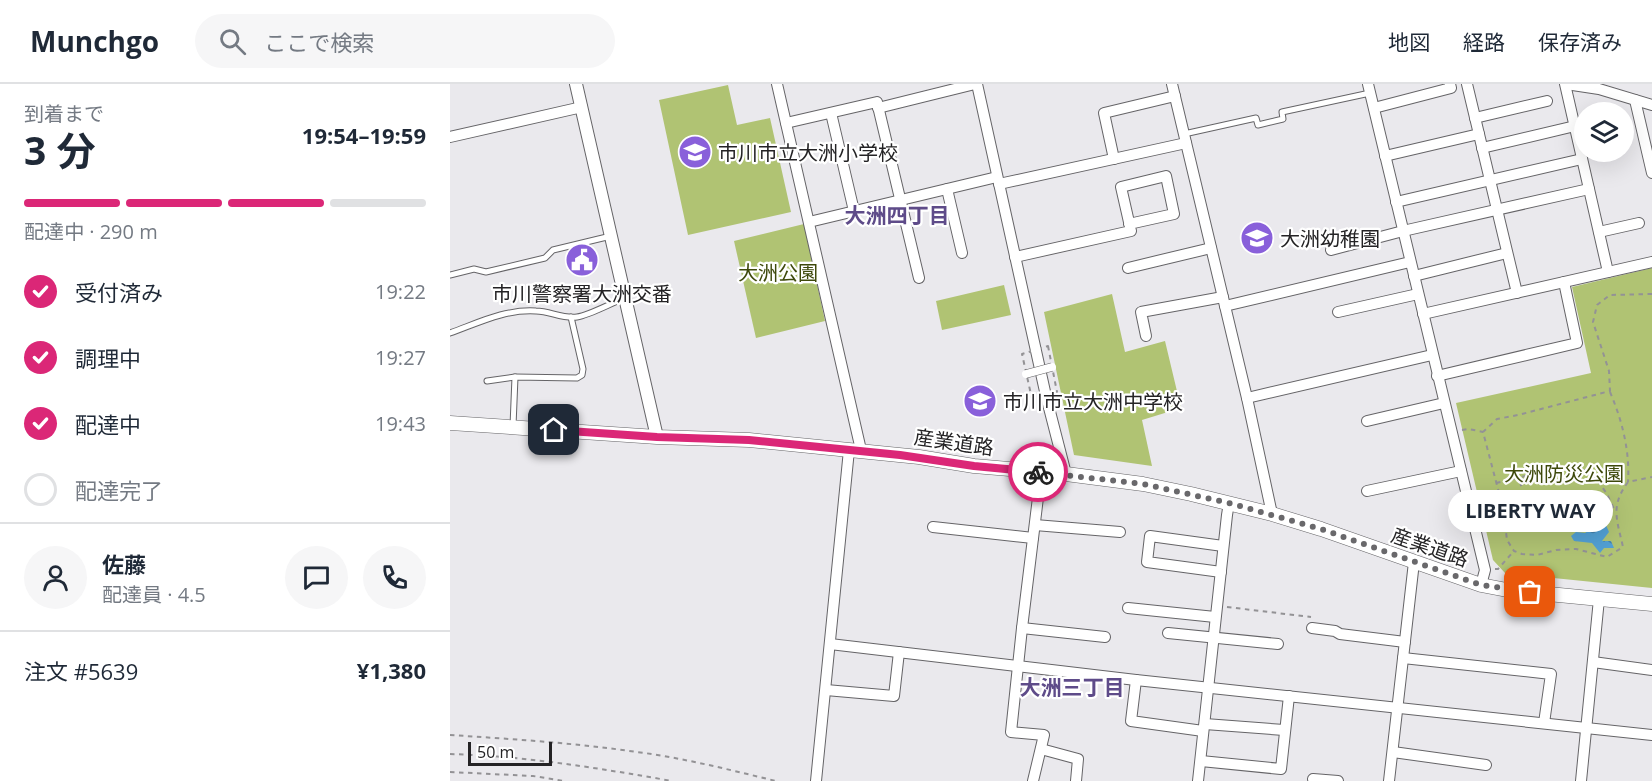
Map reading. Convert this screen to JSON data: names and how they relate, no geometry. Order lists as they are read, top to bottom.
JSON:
{
  "streets": {
    "main road": ["産業道路"]
  },
  "districts": ["大洲四丁目", "大洲三丁目"],
  "parks": ["大洲公園", "大洲防災公園"],
  "places": {
    "school or university": ["市川市立大洲小学校", "大洲幼稚園", "市川市立大洲中学校"],
    "public building": ["市川警察署大洲交番"],
    "other": ["LIBERTY WAY"]
  },
  "scale_bar": "50 m",
  "page": {
    "header": "Munchgo",
    "search": "ここで検索",
    "nav": ["地図", "経路", "保存済み"],
    "heading": ["3 分", "到着まで", "19:54–19:59"],
    "panel": [
      "佐藤",
      "配達員 · 4.5",
      "注文 #5639",
      "¥1,380"
    ],
    "bar": "配達中 · 290 m",
    "list": [
      ["受付済み", "19:22"],
      ["調理中", "19:27"],
      ["配達中", "19:43"],
      "配達完了"
    ],
    "bubble": "LIBERTY WAY",
    "scale": "50 m"
  }
}
